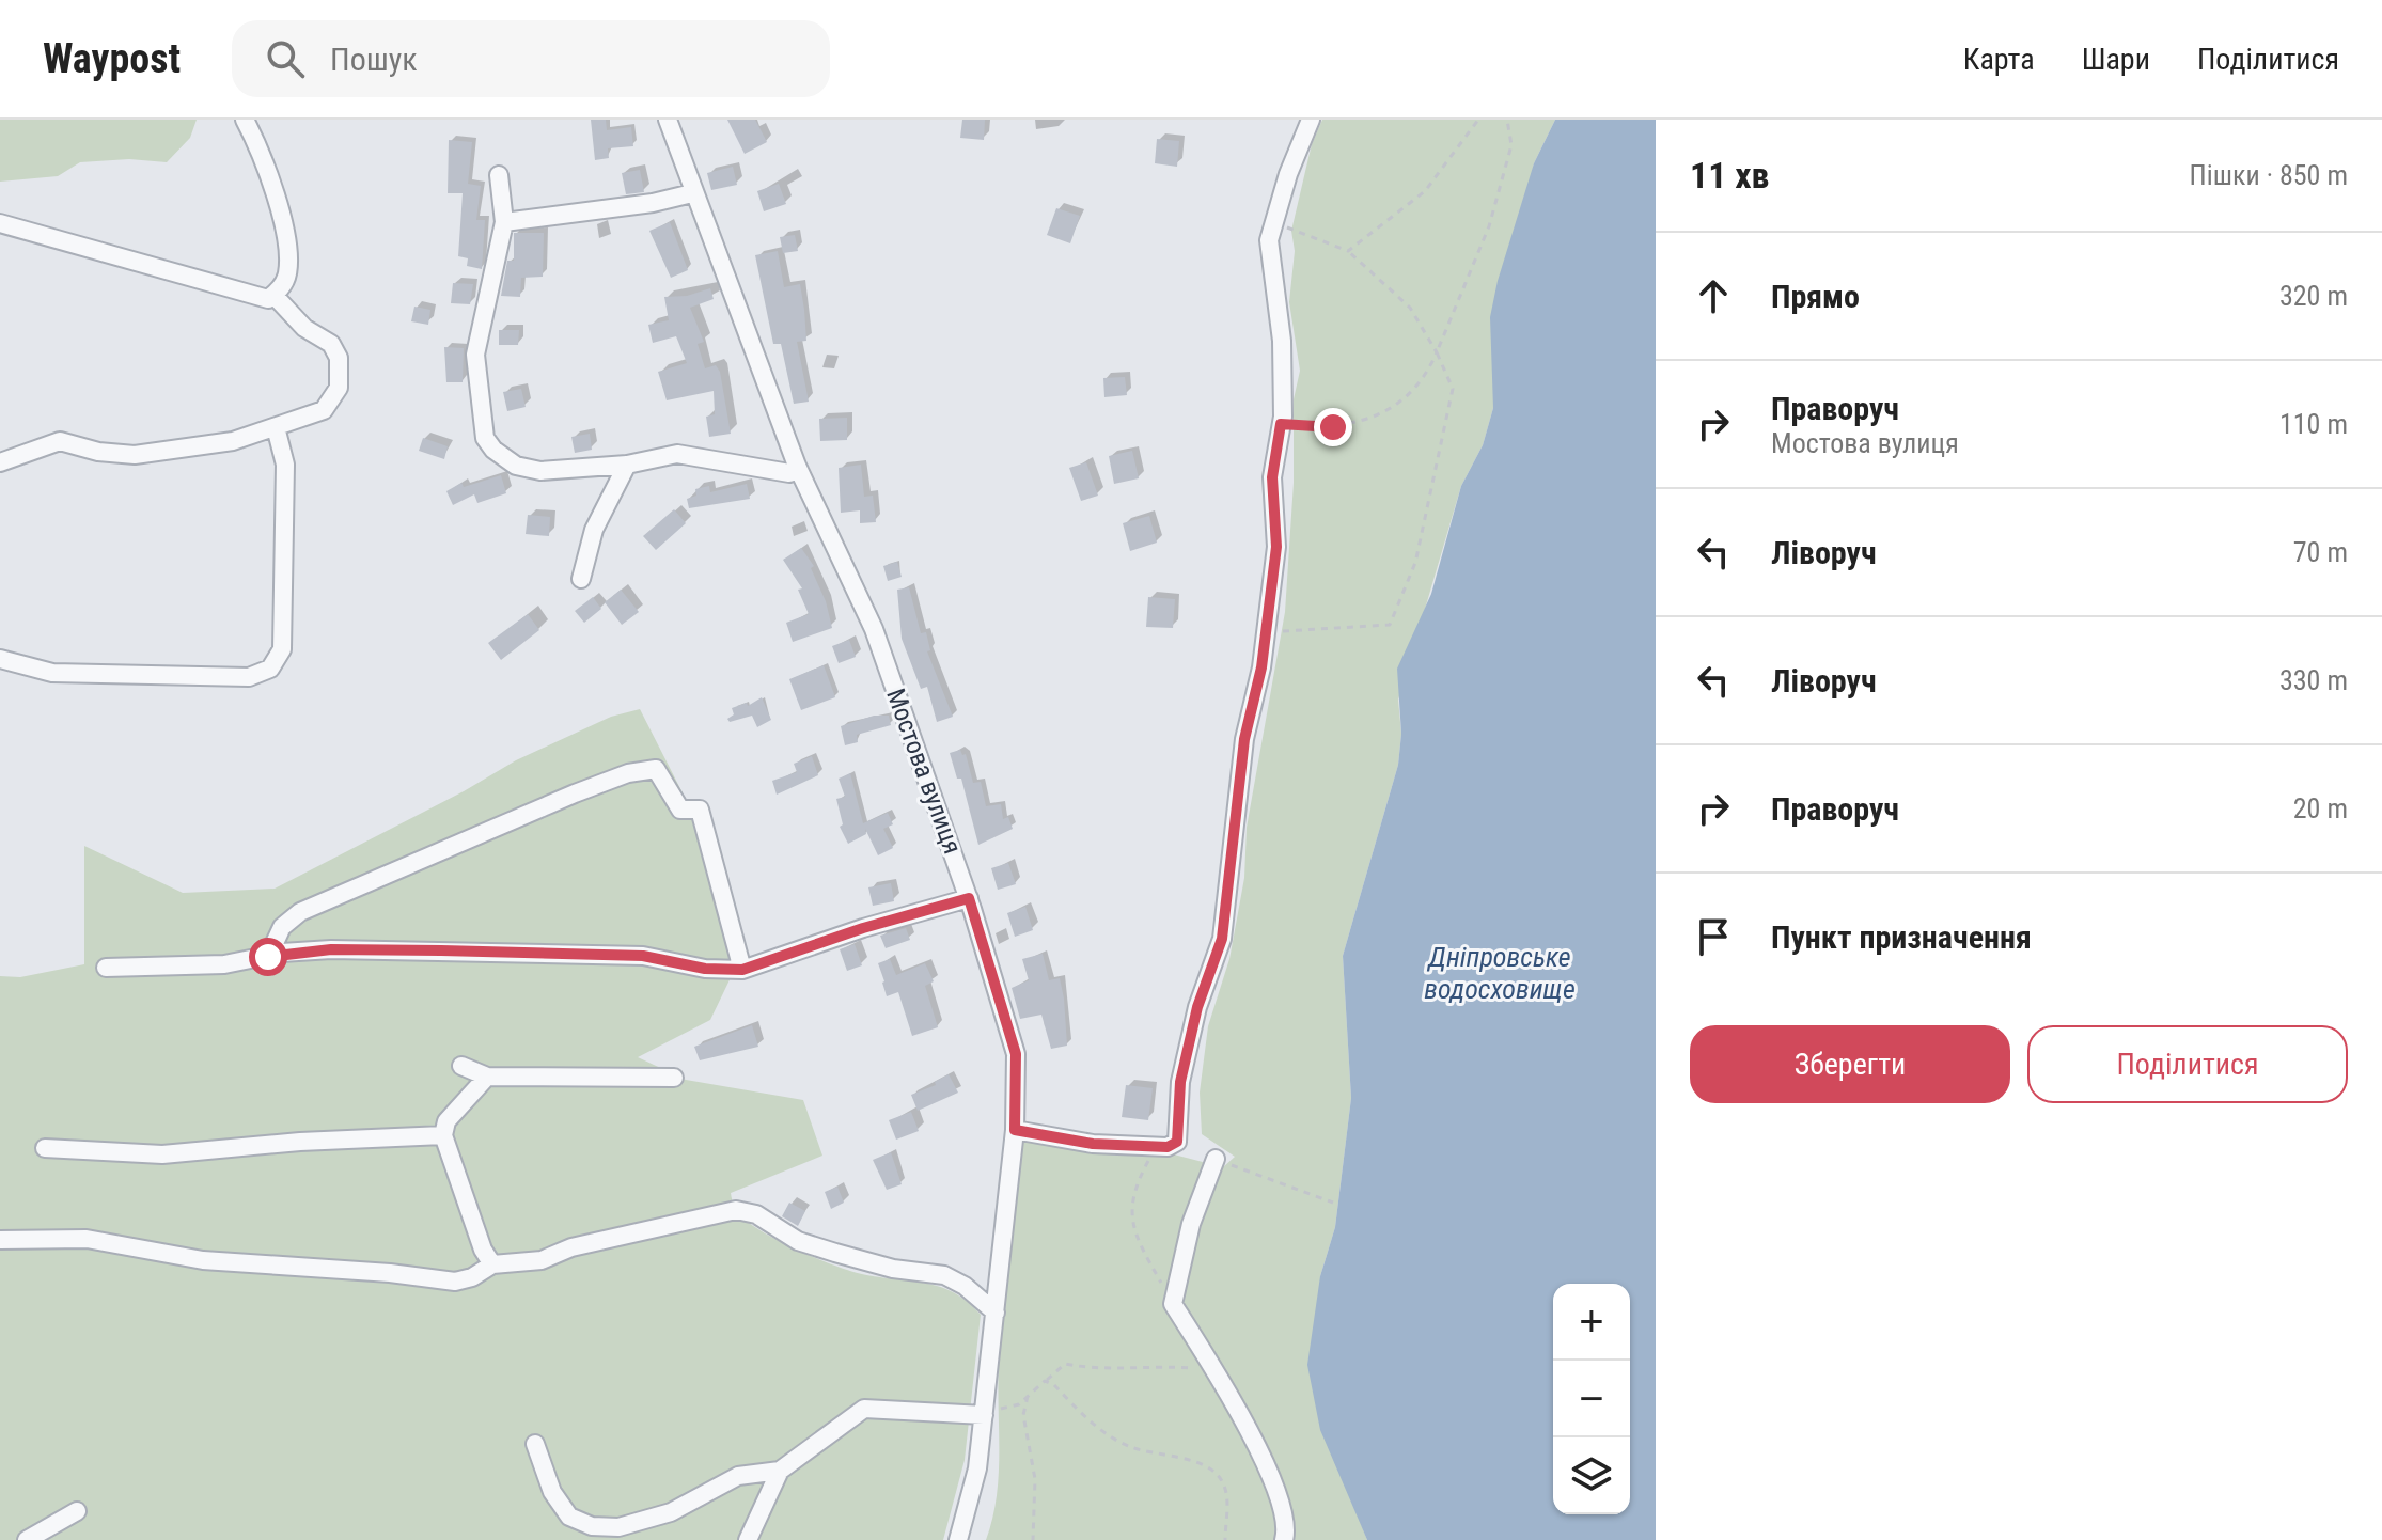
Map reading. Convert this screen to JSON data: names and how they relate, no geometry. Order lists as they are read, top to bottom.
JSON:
{
  "streets": {
    "street": ["Мостова вулиця"]
  },
  "water": ["Дніпровське водосховище"],
  "page": {
    "header": "Waypost",
    "search": "Пошук",
    "nav": ["Карта", "Шари", "Поділитися"],
    "heading": ["11 хв", "Пішки · 850 m"],
    "list": [
      ["Прямо", "320 m"],
      ["Праворуч", "Мостова вулиця", "110 m"],
      ["Ліворуч", "70 m"],
      ["Ліворуч", "330 m"],
      ["Праворуч", "20 m"],
      "Пункт призначення"
    ],
    "buttons": ["Зберегти", "Поділитися"],
    "map_buttons": ["+", "−"]
  }
}
